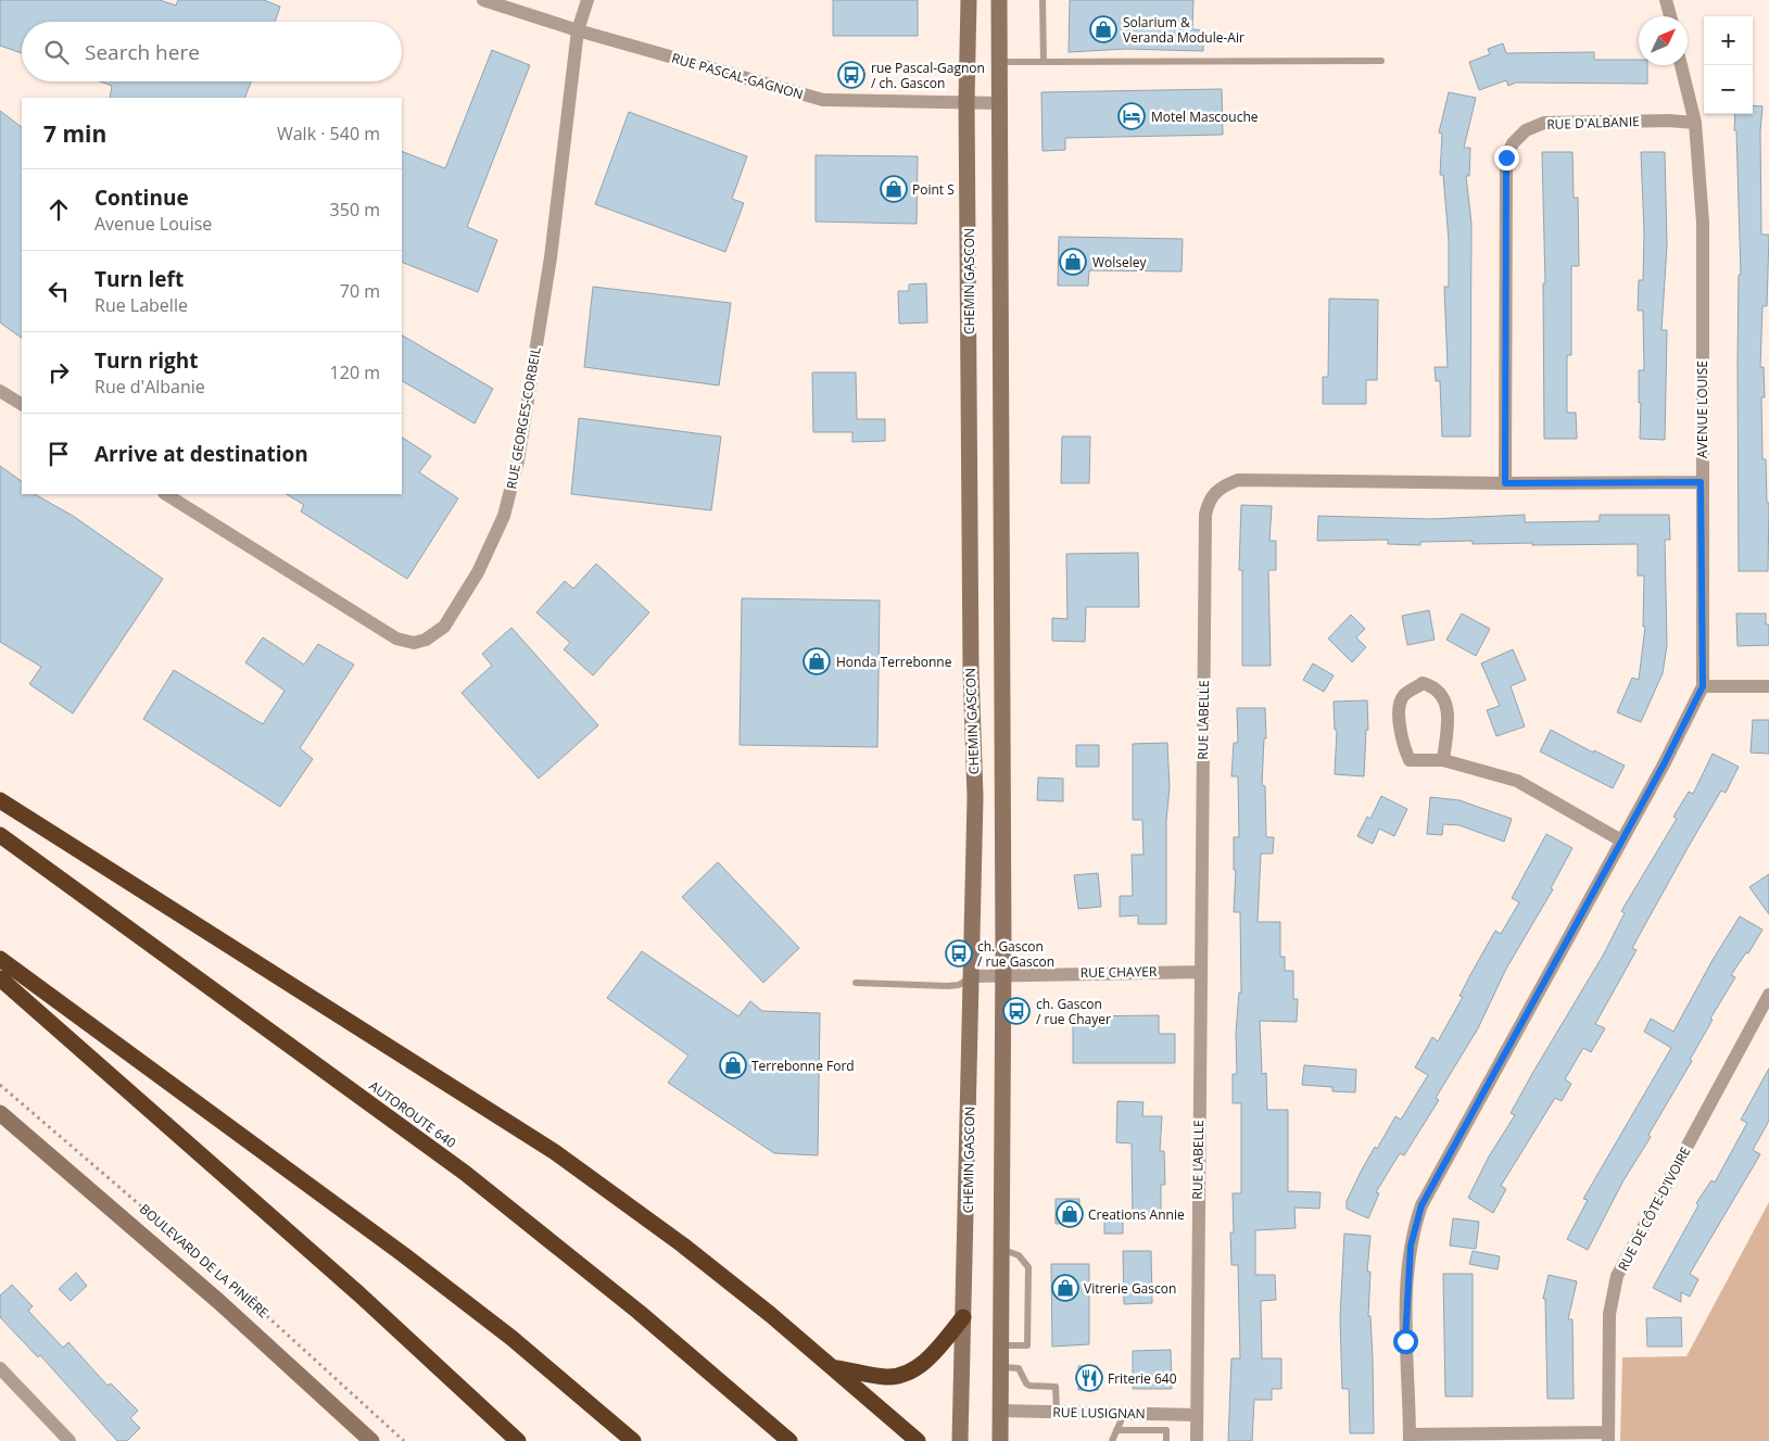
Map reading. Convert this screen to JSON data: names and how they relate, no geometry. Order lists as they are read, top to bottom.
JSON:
{
  "streets": {
    "highway": ["AUTOROUTE 640"],
    "main road": ["CHEMIN GASCON", "BOULEVARD DE LA PINIÈRE"],
    "street": [
      "RUE PASCAL-GAGNON",
      "RUE D'ALBANIE",
      "AVENUE LOUISE",
      "RUE GEORGES-CORBEIL",
      "RUE LABELLE",
      "RUE CHAYER",
      "RUE DE CÔTE-D'IVOIRE",
      "RUE LUSIGNAN"
    ]
  },
  "crossings": [
    ["RUE PASCAL-GAGNON", "CHEMIN GASCON"],
    ["RUE PASCAL-GAGNON", "RUE GEORGES-CORBEIL"],
    ["RUE D'ALBANIE", "AVENUE LOUISE"],
    ["RUE D'ALBANIE", "RUE LABELLE"],
    ["CHEMIN GASCON", "RUE CHAYER"],
    ["AVENUE LOUISE", "RUE LABELLE"],
    ["RUE LABELLE", "RUE CHAYER"],
    ["RUE LABELLE", "RUE LUSIGNAN"]
  ],
  "places": {
    "shop": [
      "Solarium & Veranda Module-Air",
      "Point S",
      "Wolseley",
      "Honda Terrebonne",
      "Terrebonne Ford",
      "Creations Annie",
      "Vitrerie Gascon"
    ],
    "bus stop": ["rue Pascal-Gagnon / ch. Gascon", "ch. Gascon / rue Gascon", "ch. Gascon / rue Chayer"],
    "hotel": ["Motel Mascouche"],
    "restaurant": ["Friterie 640"]
  },
  "north": "top right",
  "page": {
    "map_buttons": ["+", "−"],
    "search": "Search here",
    "heading": ["7 min", "Walk · 540 m"],
    "list": [
      ["Continue", "Avenue Louise", "350 m"],
      ["Turn left", "Rue Labelle", "70 m"],
      ["Turn right", "Rue d'Albanie", "120 m"],
      "Arrive at destination"
    ]
  }
}
